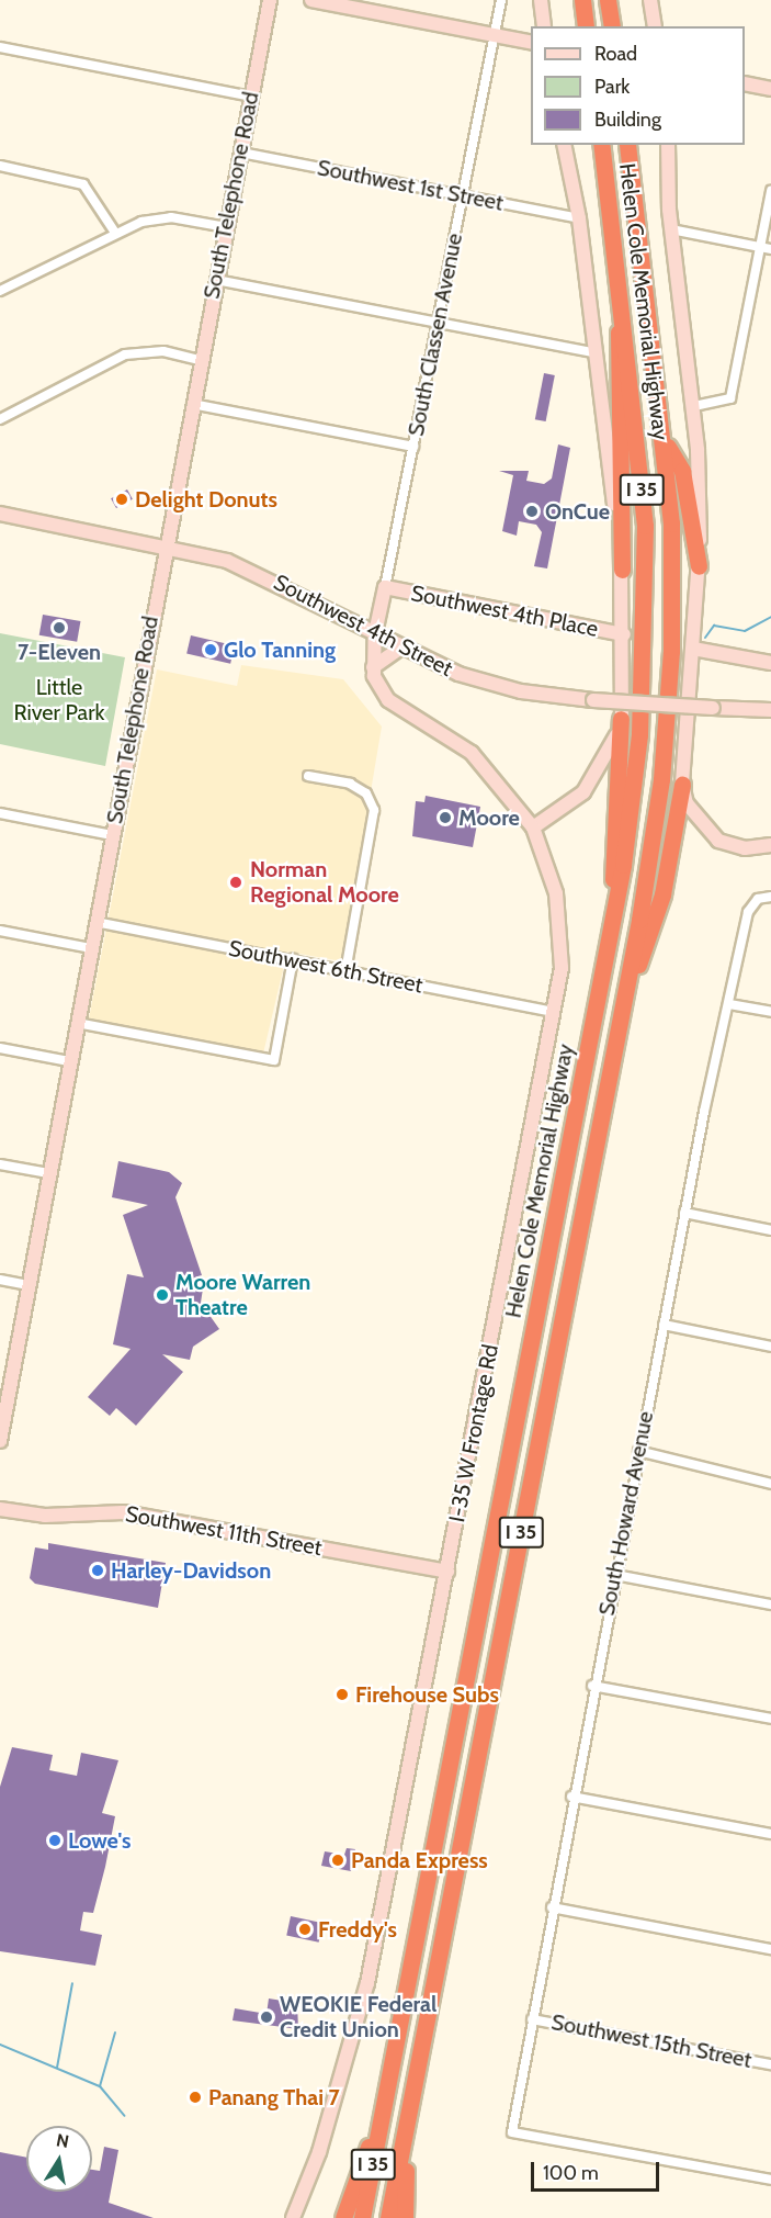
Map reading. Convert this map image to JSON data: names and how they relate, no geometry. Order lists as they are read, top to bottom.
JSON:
{
  "streets": {
    "highway": ["Helen Cole Memorial Highway", "I 35"],
    "main road": [
      "South Telephone Road",
      "South Classen Avenue",
      "Southwest 4th Place",
      "Southwest 4th Street",
      "I-35 W Frontage Rd",
      "Southwest 11th Street"
    ],
    "street": [
      "Southwest 1st Street",
      "Southwest 6th Street",
      "South Howard Avenue",
      "Southwest 15th Street"
    ]
  },
  "crossings": [
    ["Southwest 1st Street", "South Telephone Road"],
    ["Southwest 1st Street", "South Classen Avenue"],
    ["South Telephone Road", "Southwest 4th Street"],
    ["South Telephone Road", "Southwest 6th Street"],
    ["South Classen Avenue", "Southwest 4th Place"],
    ["South Classen Avenue", "Southwest 4th Street"],
    ["South Classen Avenue", "I-35 W Frontage Rd"],
    ["Southwest 4th Street", "I-35 W Frontage Rd"],
    ["Southwest 6th Street", "I-35 W Frontage Rd"],
    ["I-35 W Frontage Rd", "Southwest 11th Street"],
    ["South Howard Avenue", "Southwest 15th Street"]
  ],
  "parks": ["Little River Park"],
  "places": [
    "Delight Donuts",
    "OnCue",
    "7-Eleven",
    "Glo Tanning",
    "Moore",
    "Norman Regional Moore",
    "Moore Warren Theatre",
    "Harley-Davidson",
    "Firehouse Subs",
    "Lowe's",
    "Panda Express",
    "Freddy's",
    "WEOKIE Federal Credit Union",
    "Panang Thai 7"
  ],
  "legend": ["Road", "Park", "Building"],
  "scale_bar": "100 m",
  "north": "top"
}
